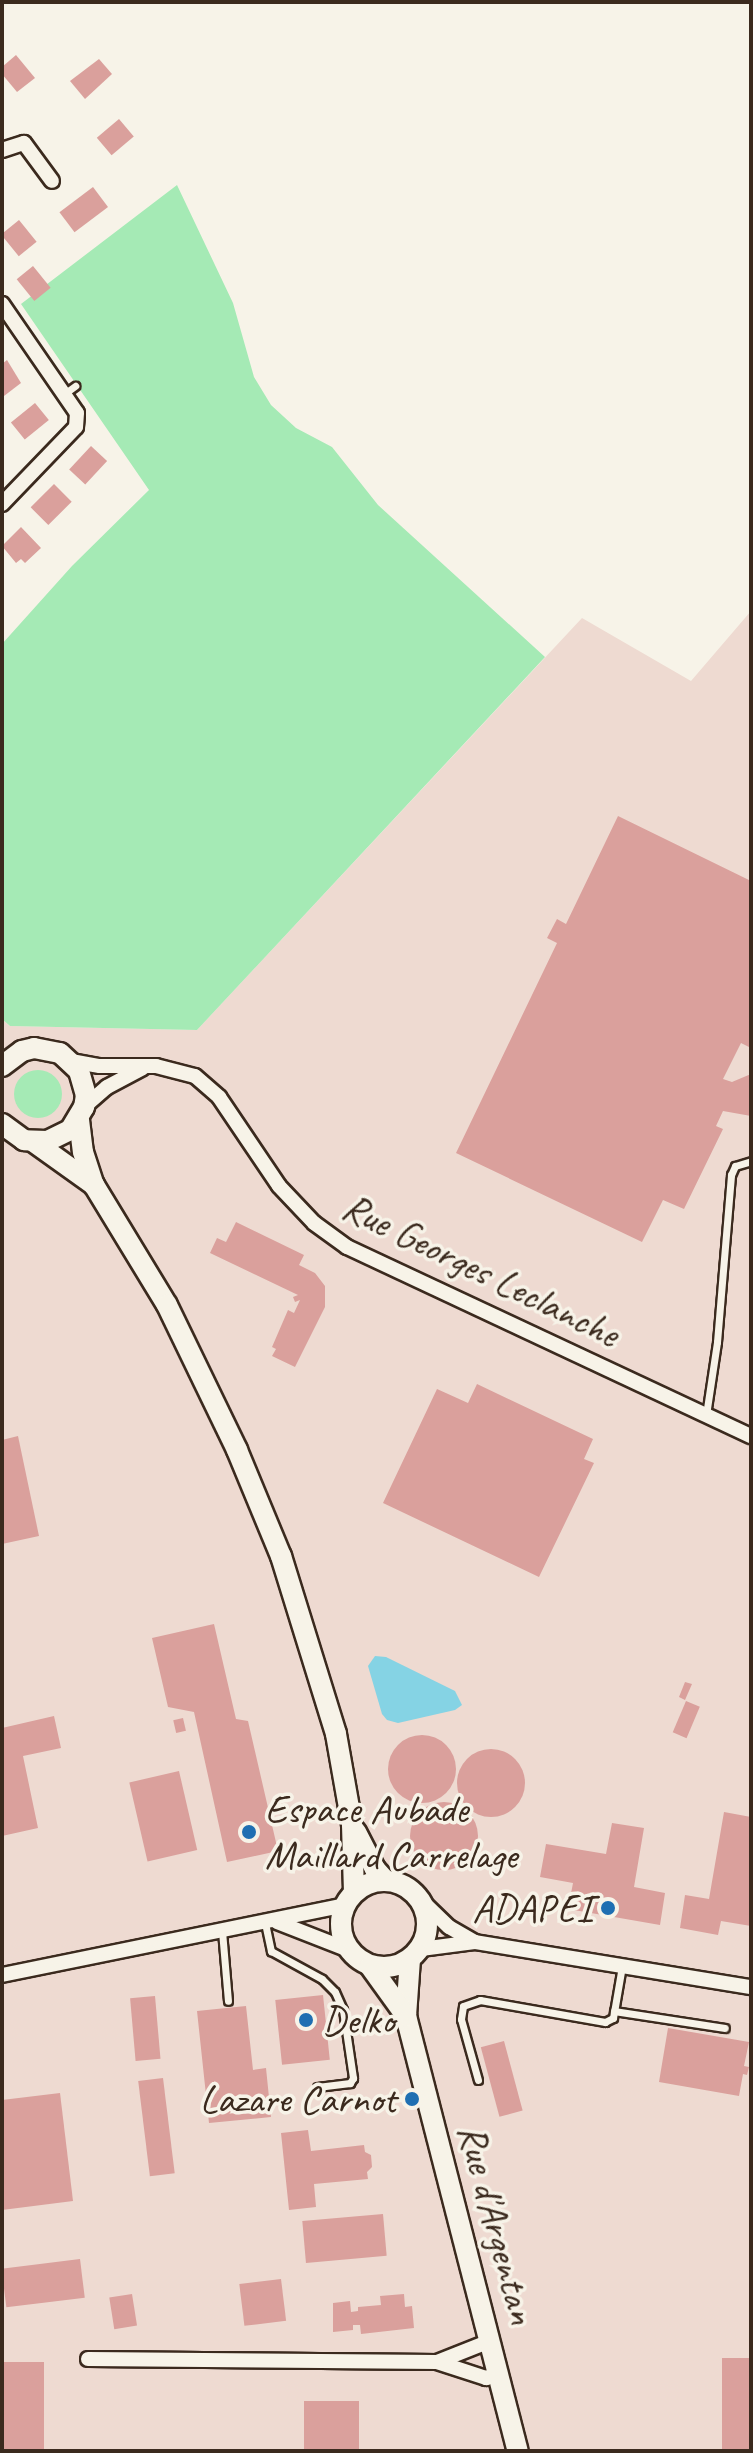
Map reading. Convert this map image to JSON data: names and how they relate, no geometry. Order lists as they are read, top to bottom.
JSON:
{
  "streets": {
    "main road": ["Rue d'Argentan"],
    "street": ["Rue Georges Leclanche"]
  },
  "places": [
    "Espace Aubade Maillard Carrelage",
    "ADAPEI",
    "Delko",
    "Lazare Carnot"
  ]
}
